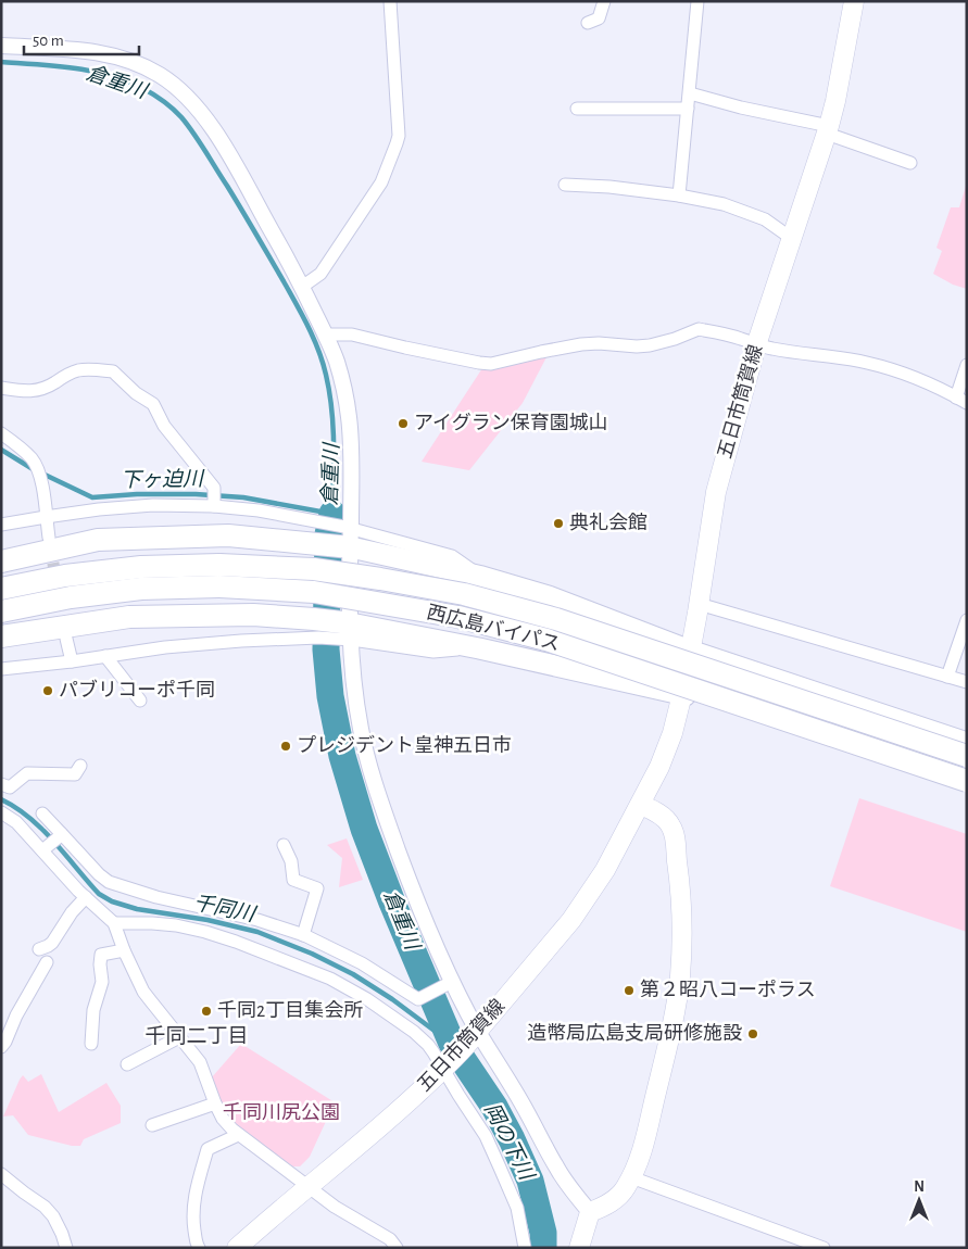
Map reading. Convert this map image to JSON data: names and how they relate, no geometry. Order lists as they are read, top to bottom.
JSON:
{
  "streets": {
    "highway": ["西広島バイパス"],
    "main road": ["五日市筒賀線"]
  },
  "crossings": [
    ["五日市筒賀線", "西広島バイパス"]
  ],
  "districts": ["千同二丁目"],
  "water": [
    "倉重川",
    "下ヶ迫川",
    "千同川",
    "岡の下川"
  ],
  "parks": ["千同川尻公園"],
  "places": [
    "アイグラン保育園城山",
    "典礼会館",
    "パブリコーポ千同",
    "プレジデント皇神五日市",
    "第２昭八コーポラス",
    "千同2丁目集会所",
    "造幣局広島支局研修施設"
  ],
  "scale_bar": "50 m",
  "north": "top"
}
